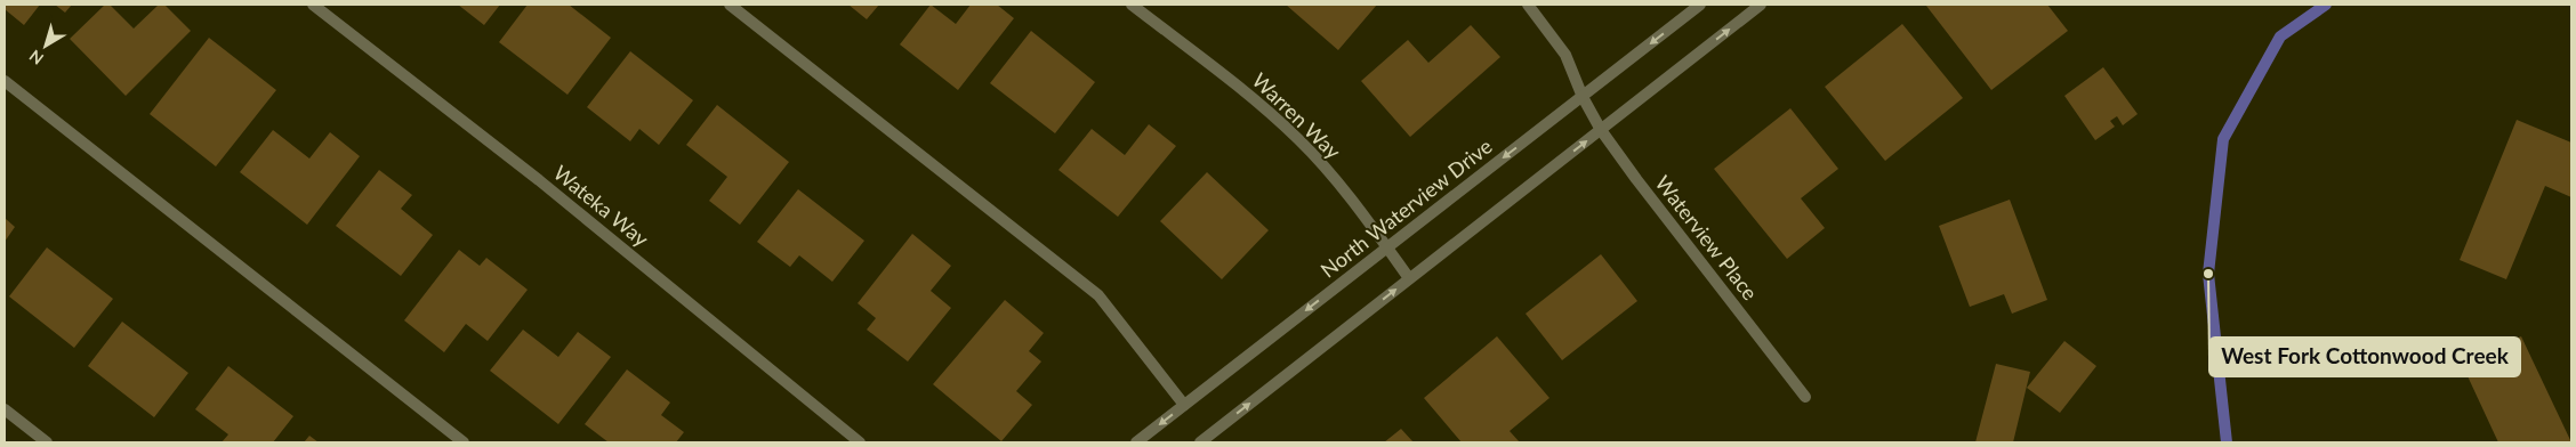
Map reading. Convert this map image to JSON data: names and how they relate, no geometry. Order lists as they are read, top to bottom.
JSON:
{
  "streets": {
    "street": [
      "Warren Way",
      "Wateka Way",
      "North Waterview Drive",
      "Waterview Place"
    ]
  },
  "crossings": [
    ["Warren Way", "North Waterview Drive"],
    ["North Waterview Drive", "Waterview Place"]
  ],
  "places": ["West Fork Cottonwood Creek"],
  "north": "bottom left"
}
